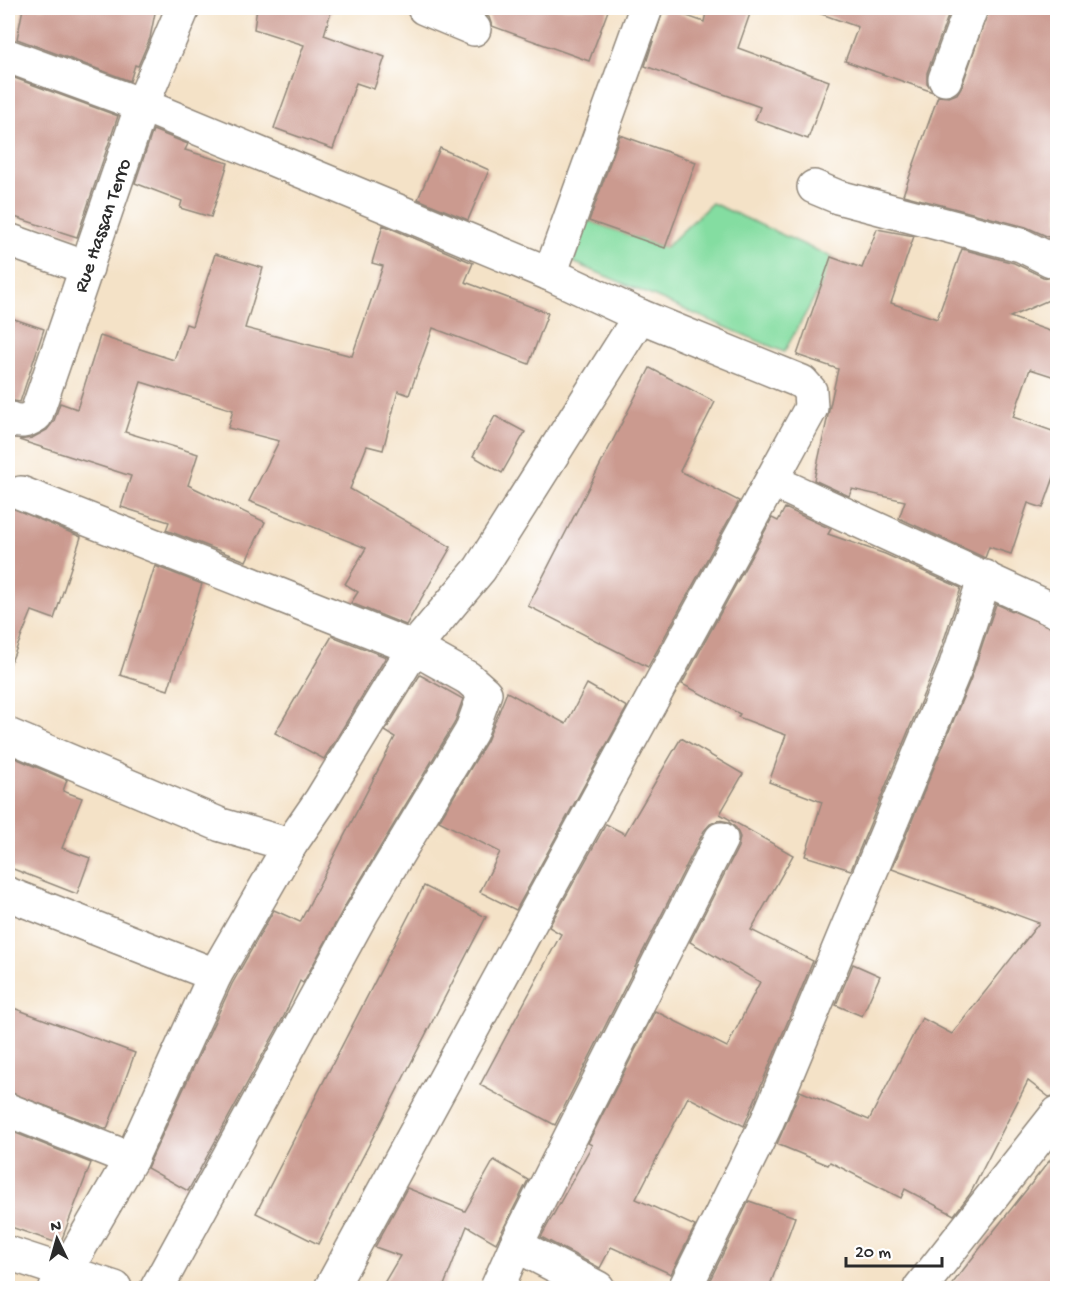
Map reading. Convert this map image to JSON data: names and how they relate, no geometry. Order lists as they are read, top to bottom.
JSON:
{
  "streets": {
    "street": ["Rue Hassan Terro"]
  },
  "scale_bar": "20 m",
  "north": "top"
}
